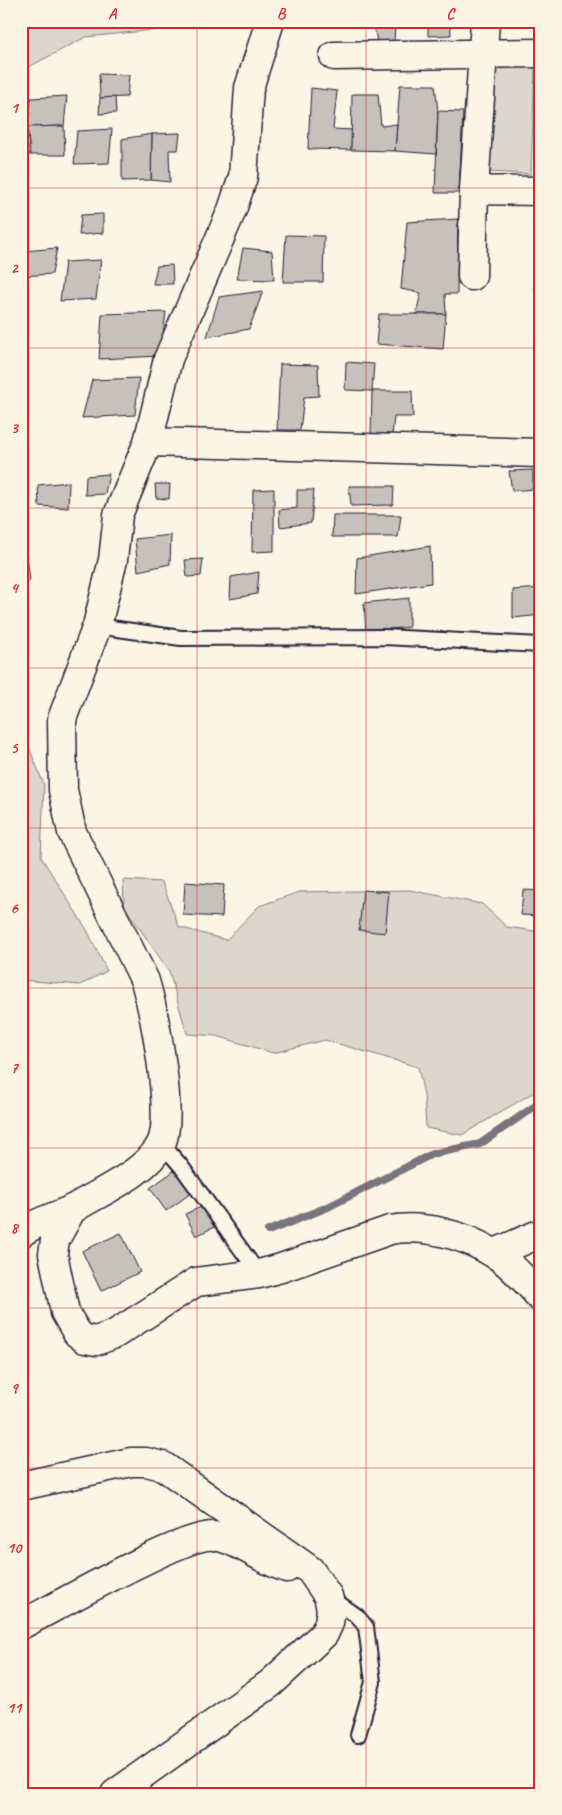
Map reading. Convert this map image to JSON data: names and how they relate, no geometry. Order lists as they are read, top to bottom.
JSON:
{
  "grid": {
    "columns": ["A", "B", "C"],
    "rows": [
      "1",
      "2",
      "3",
      "4",
      "5",
      "6",
      "7",
      "8",
      "9",
      "10",
      "11"
    ]
  }
}
